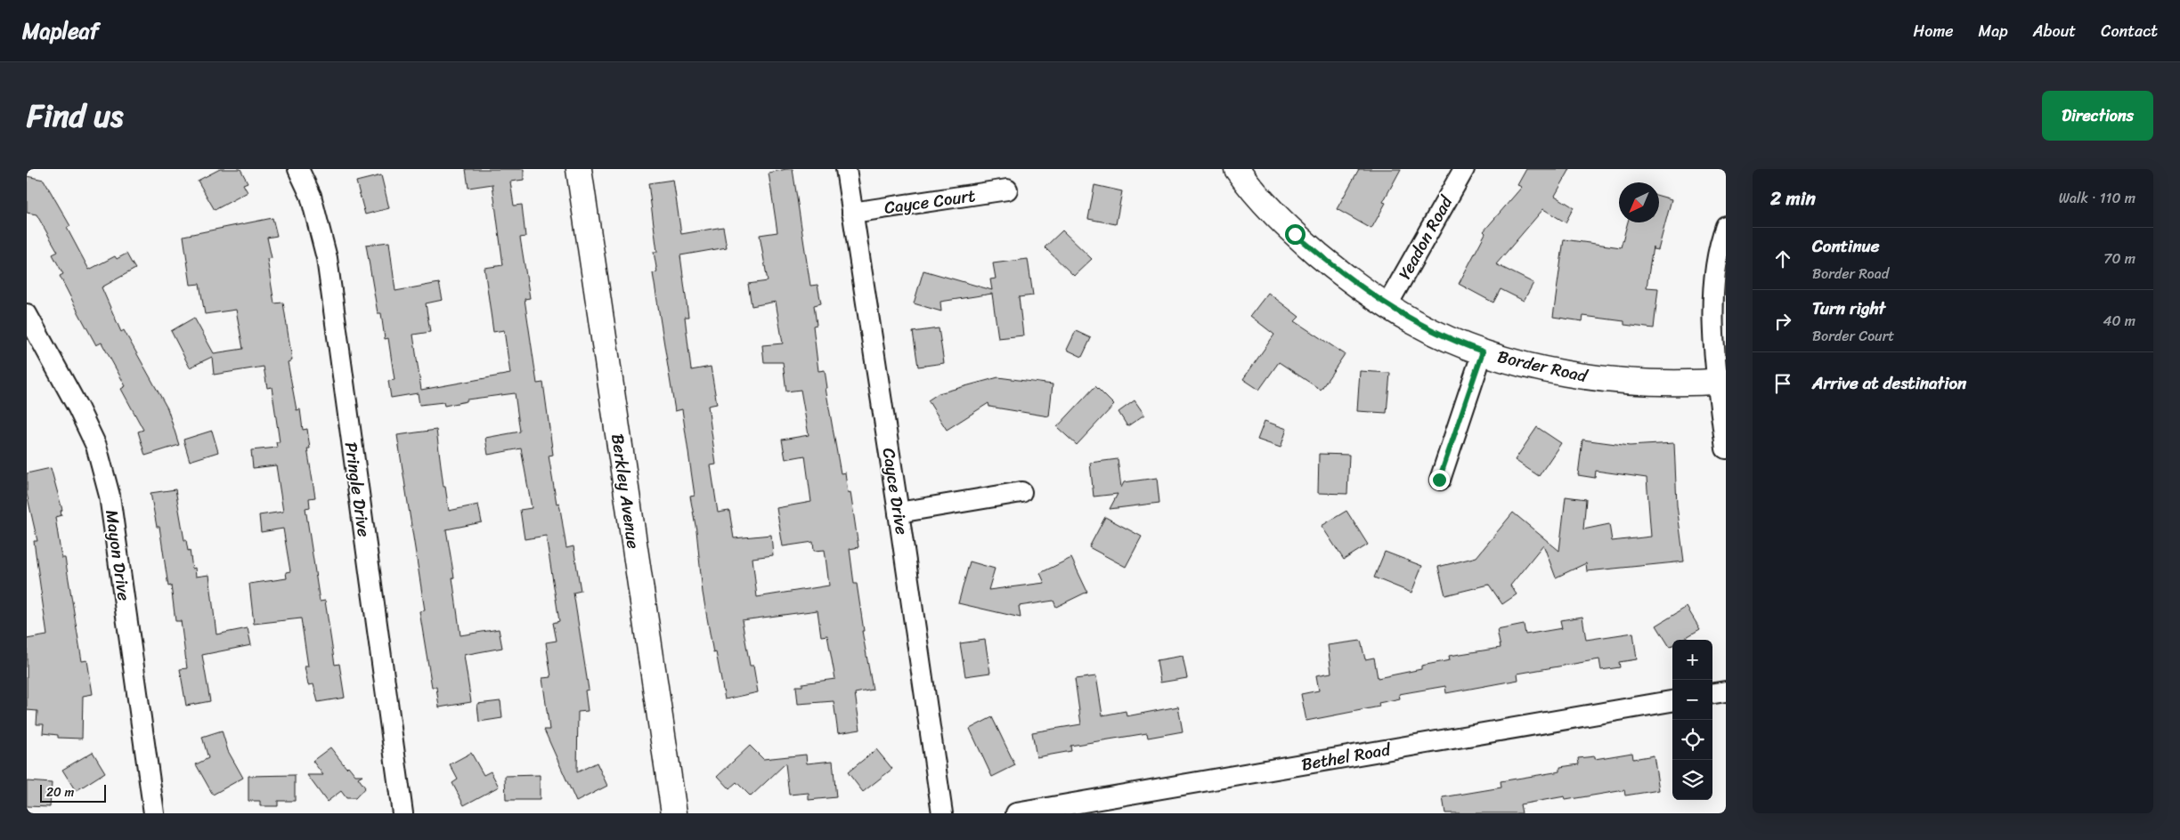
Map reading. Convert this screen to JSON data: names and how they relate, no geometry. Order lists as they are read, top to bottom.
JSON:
{
  "streets": {
    "street": [
      "Cayce Court",
      "Yeadon Road",
      "Border Road",
      "Pringle Drive",
      "Berkley Avenue",
      "Cayce Drive",
      "Mayon Drive",
      "Bethel Road"
    ]
  },
  "crossings": [
    ["Cayce Court", "Cayce Drive"],
    ["Yeadon Road", "Border Road"]
  ],
  "scale_bar": "20 m",
  "north": "bottom left",
  "page": {
    "header": "Mapleaf",
    "nav": [
      "Home",
      "Map",
      "About",
      "Contact"
    ],
    "title": "Find us",
    "buttons": "Directions",
    "heading": ["2 min", "Walk · 110 m"],
    "list": [
      ["Continue", "Border Road", "70 m"],
      ["Turn right", "Border Court", "40 m"],
      "Arrive at destination"
    ],
    "map_buttons": ["+", "−"],
    "scale": "20 m"
  }
}
